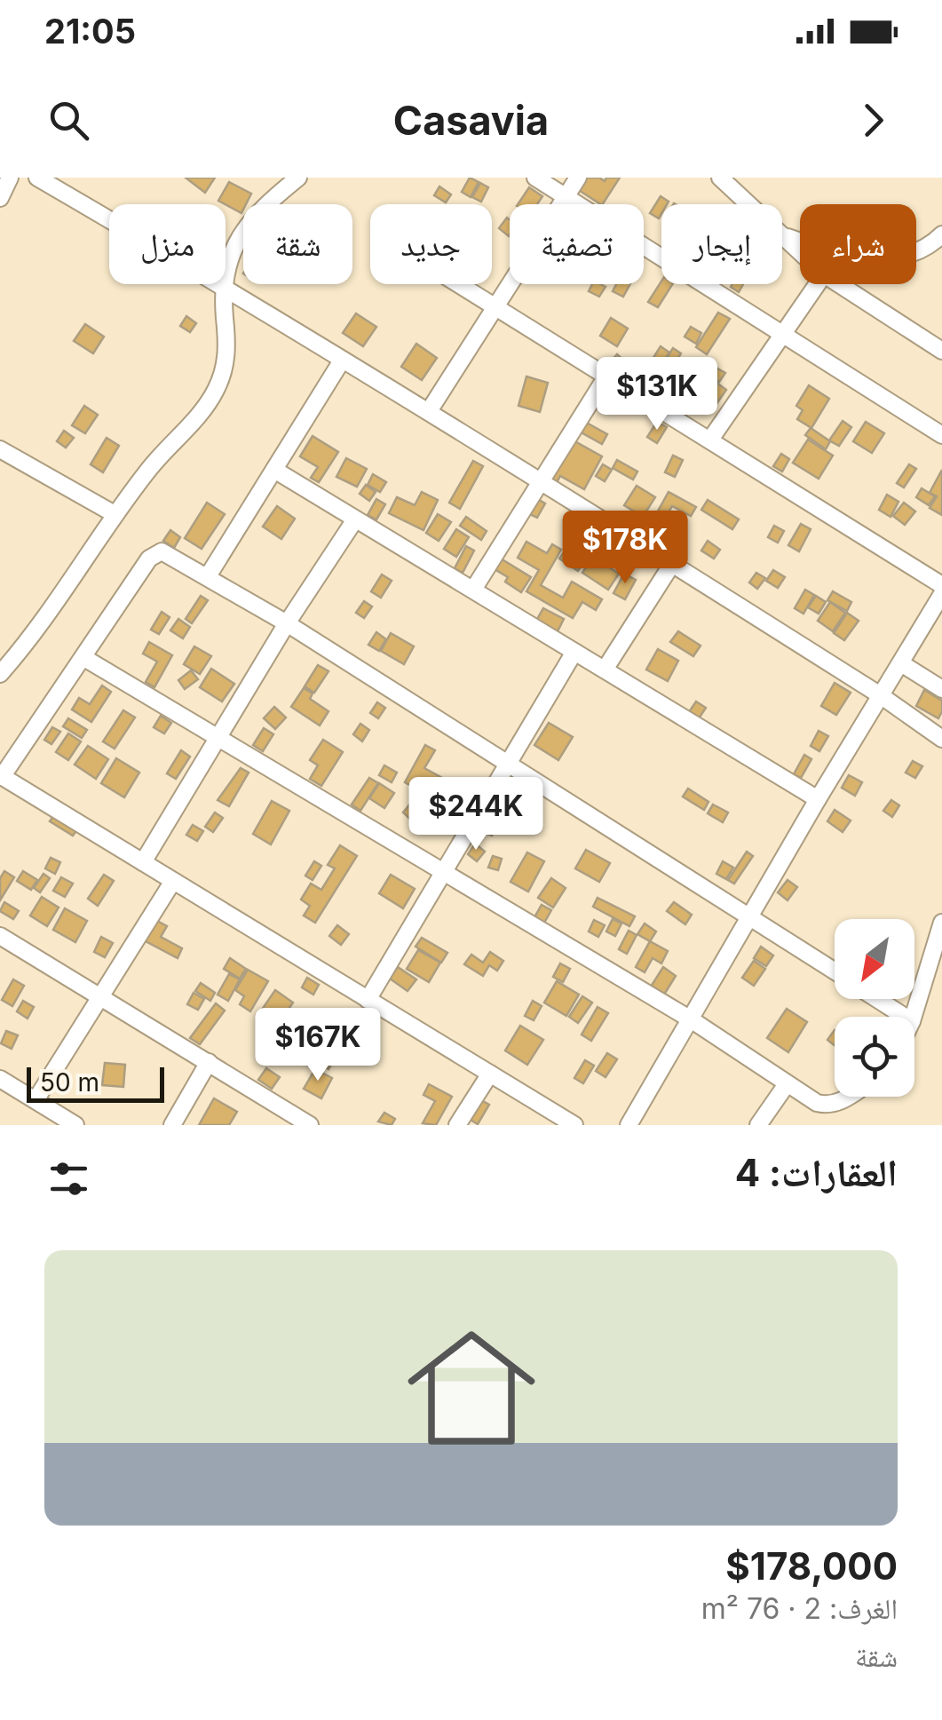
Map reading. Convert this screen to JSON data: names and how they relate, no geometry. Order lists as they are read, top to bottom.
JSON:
{
  "scale_bar": "50 m",
  "north": "bottom left",
  "page": {
    "status": "21:05",
    "header": "Casavia",
    "chip": [
      "شراء",
      "إيجار",
      "تصفية",
      "جديد",
      "شقة",
      "منزل"
    ],
    "price": [
      "$131K",
      "$178K",
      "$244K",
      "$167K"
    ],
    "scale": "50 m",
    "heading": "العقارات: 4",
    "list": [
      {
        "name": "$178,000",
        "note": "الغرف: 2 · 76 m² · شقة"
      }
    ]
  }
}
